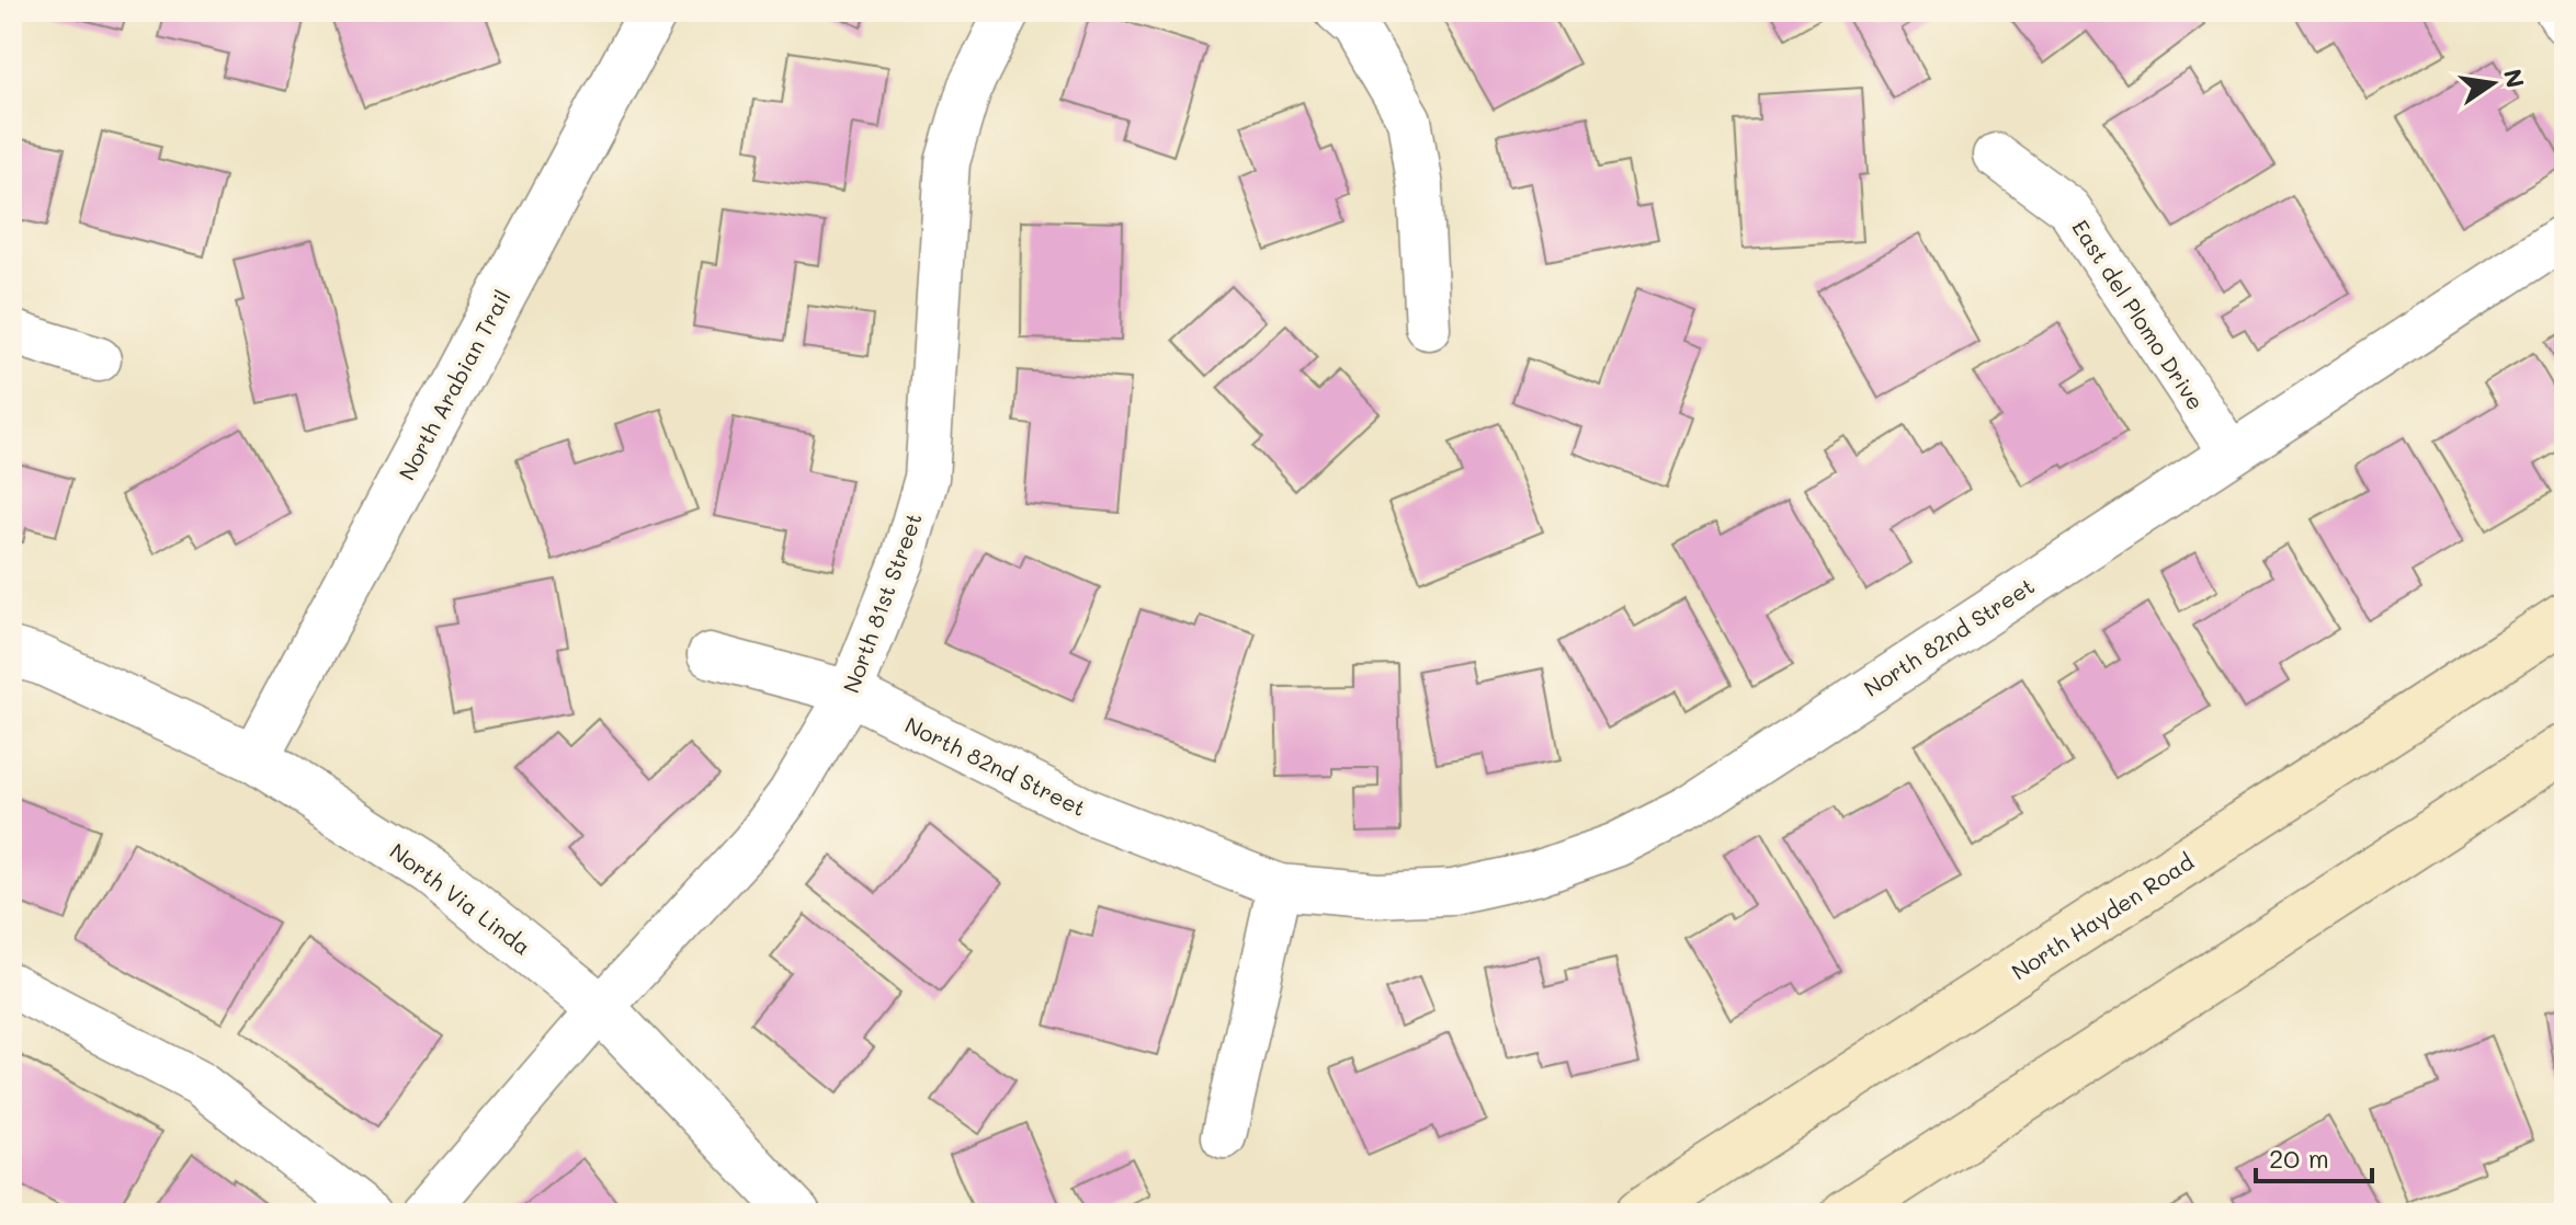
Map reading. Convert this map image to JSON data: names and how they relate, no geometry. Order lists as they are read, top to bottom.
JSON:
{
  "streets": {
    "main road": ["North Hayden Road"],
    "street": [
      "East del Plomo Drive",
      "North Arabian Trail",
      "North 81st Street",
      "North 82nd Street",
      "North Via Linda"
    ]
  },
  "crossings": [
    ["East del Plomo Drive", "North 82nd Street"],
    ["North Arabian Trail", "North Via Linda"],
    ["North 81st Street", "North 82nd Street"],
    ["North 81st Street", "North Via Linda"]
  ],
  "scale_bar": "20 m",
  "north": "right"
}
